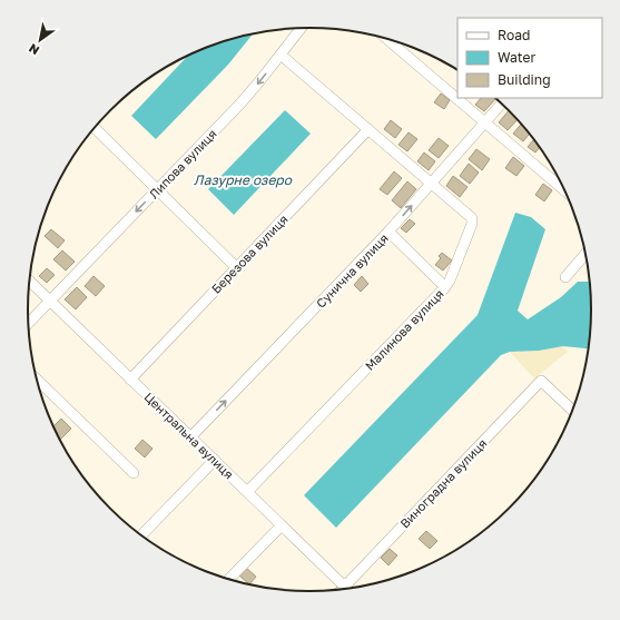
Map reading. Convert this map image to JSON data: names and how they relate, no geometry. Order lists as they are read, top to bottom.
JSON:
{
  "streets": {
    "street": [
      "Липова вулиця",
      "Березова вулиця",
      "Сунична вулиця",
      "Малинова вулиця",
      "Центральна вулиця",
      "Виноградна вулиця"
    ]
  },
  "crossings": [
    ["Липова вулиця", "Малинова вулиця"],
    ["Липова вулиця", "Центральна вулиця"],
    ["Березова вулиця", "Малинова вулиця"],
    ["Березова вулиця", "Центральна вулиця"],
    ["Сунична вулиця", "Малинова вулиця"],
    ["Сунична вулиця", "Центральна вулиця"],
    ["Малинова вулиця", "Центральна вулиця"],
    ["Центральна вулиця", "Виноградна вулиця"]
  ],
  "one_way": ["Липова вулиця", "Сунична вулиця"],
  "water": ["Лазурне озеро"],
  "legend": ["Road", "Water", "Building"],
  "north": "bottom left"
}
